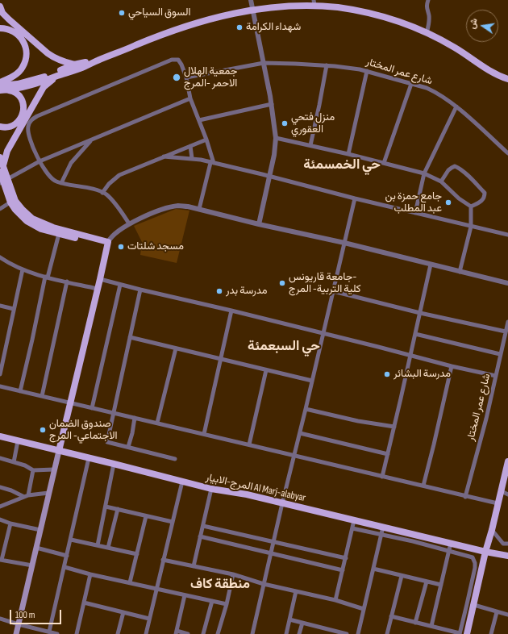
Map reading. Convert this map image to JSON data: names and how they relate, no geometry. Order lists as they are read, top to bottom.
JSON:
{
  "streets": {
    "main road": ["المرج-الابيار Al Marj-alabyar"],
    "street": ["شارع عمر المختار"]
  },
  "districts": ["حي الخمسمئة", "حي السبعمئة", "منطقة كاف"],
  "places": [
    "السوق السياحي",
    "شهداء الكرامة",
    "جمعية الهلال الاحمر -المرج",
    "منزل فتحي العقوري",
    "جامع حمزة بن عبد المطلب",
    "مسجد شلتات",
    "جامعة قاريونس- كلية التربية- المرج",
    "مدرسة بدر",
    "مدرسة البشائر",
    "صندوق الضمان الاجتماعي- المرج"
  ],
  "scale_bar": "100 m",
  "north": "left"
}
